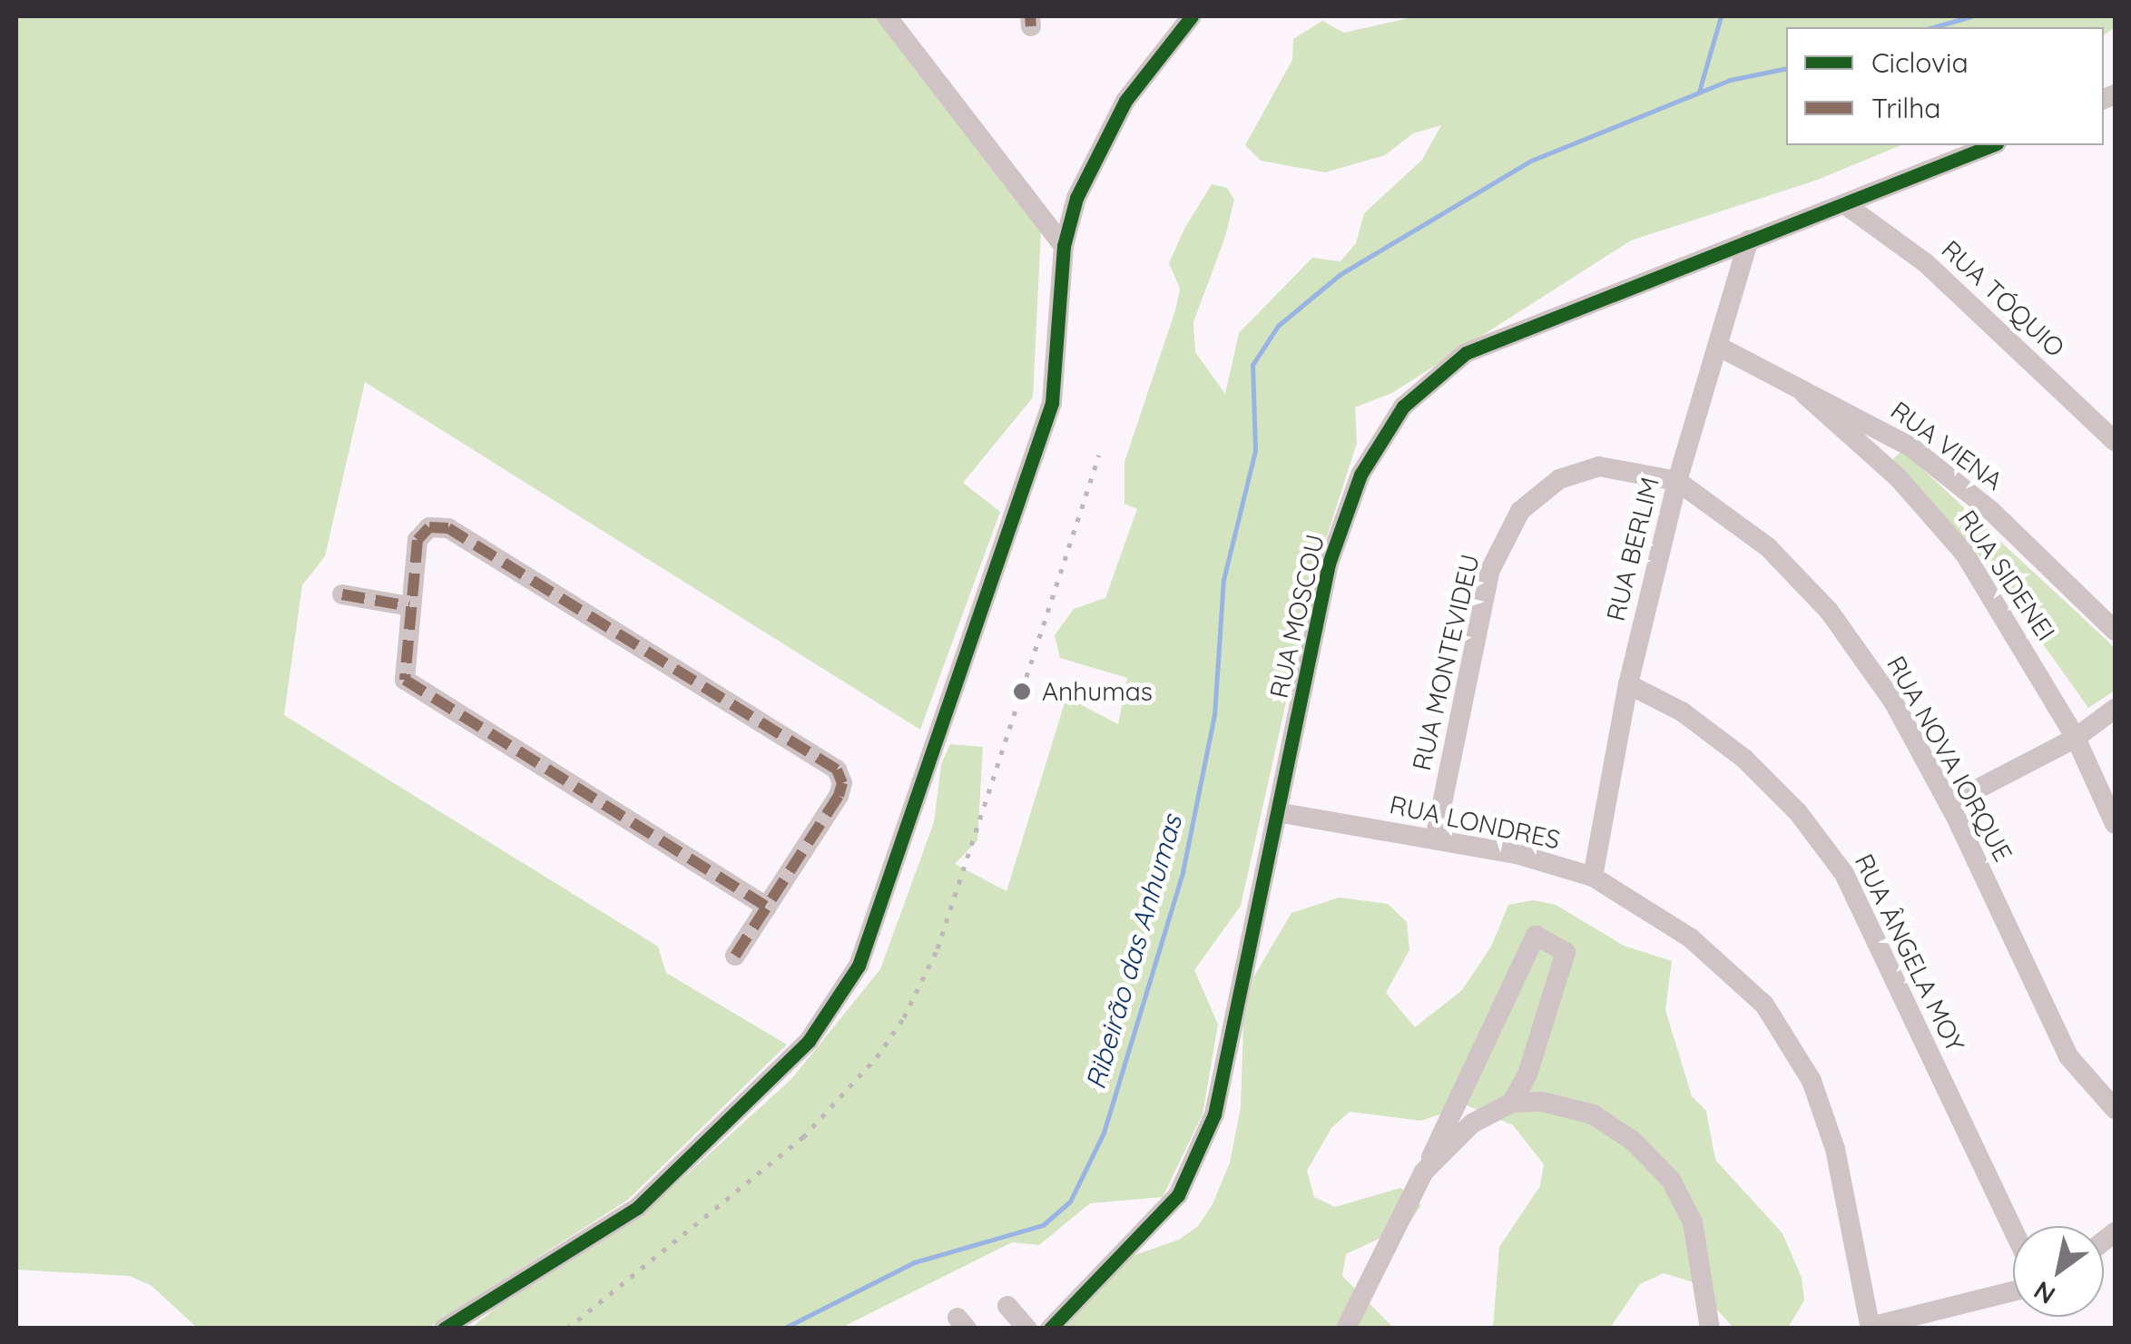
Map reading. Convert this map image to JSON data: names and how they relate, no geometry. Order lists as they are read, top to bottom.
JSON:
{
  "streets": {
    "street": [
      "RUA TÓQUIO",
      "RUA VIENA",
      "RUA BERLIM",
      "RUA SIDENEI",
      "RUA MOSCOU",
      "RUA MONTEVIDEU",
      "RUA NOVA IORQUE",
      "RUA LONDRES",
      "RUA ÂNGELA MOY"
    ]
  },
  "crossings": [
    ["RUA TÓQUIO", "RUA MOSCOU"],
    ["RUA VIENA", "RUA BERLIM"],
    ["RUA VIENA", "RUA SIDENEI"],
    ["RUA BERLIM", "RUA MOSCOU"],
    ["RUA BERLIM", "RUA MONTEVIDEU"],
    ["RUA BERLIM", "RUA NOVA IORQUE"],
    ["RUA BERLIM", "RUA LONDRES"],
    ["RUA BERLIM", "RUA ÂNGELA MOY"],
    ["RUA MOSCOU", "RUA LONDRES"],
    ["RUA MONTEVIDEU", "RUA NOVA IORQUE"],
    ["RUA MONTEVIDEU", "RUA LONDRES"]
  ],
  "water": ["Ribeirão das Anhumas"],
  "places": ["Anhumas"],
  "legend": ["Ciclovia", "Trilha"],
  "north": "bottom left"
}
